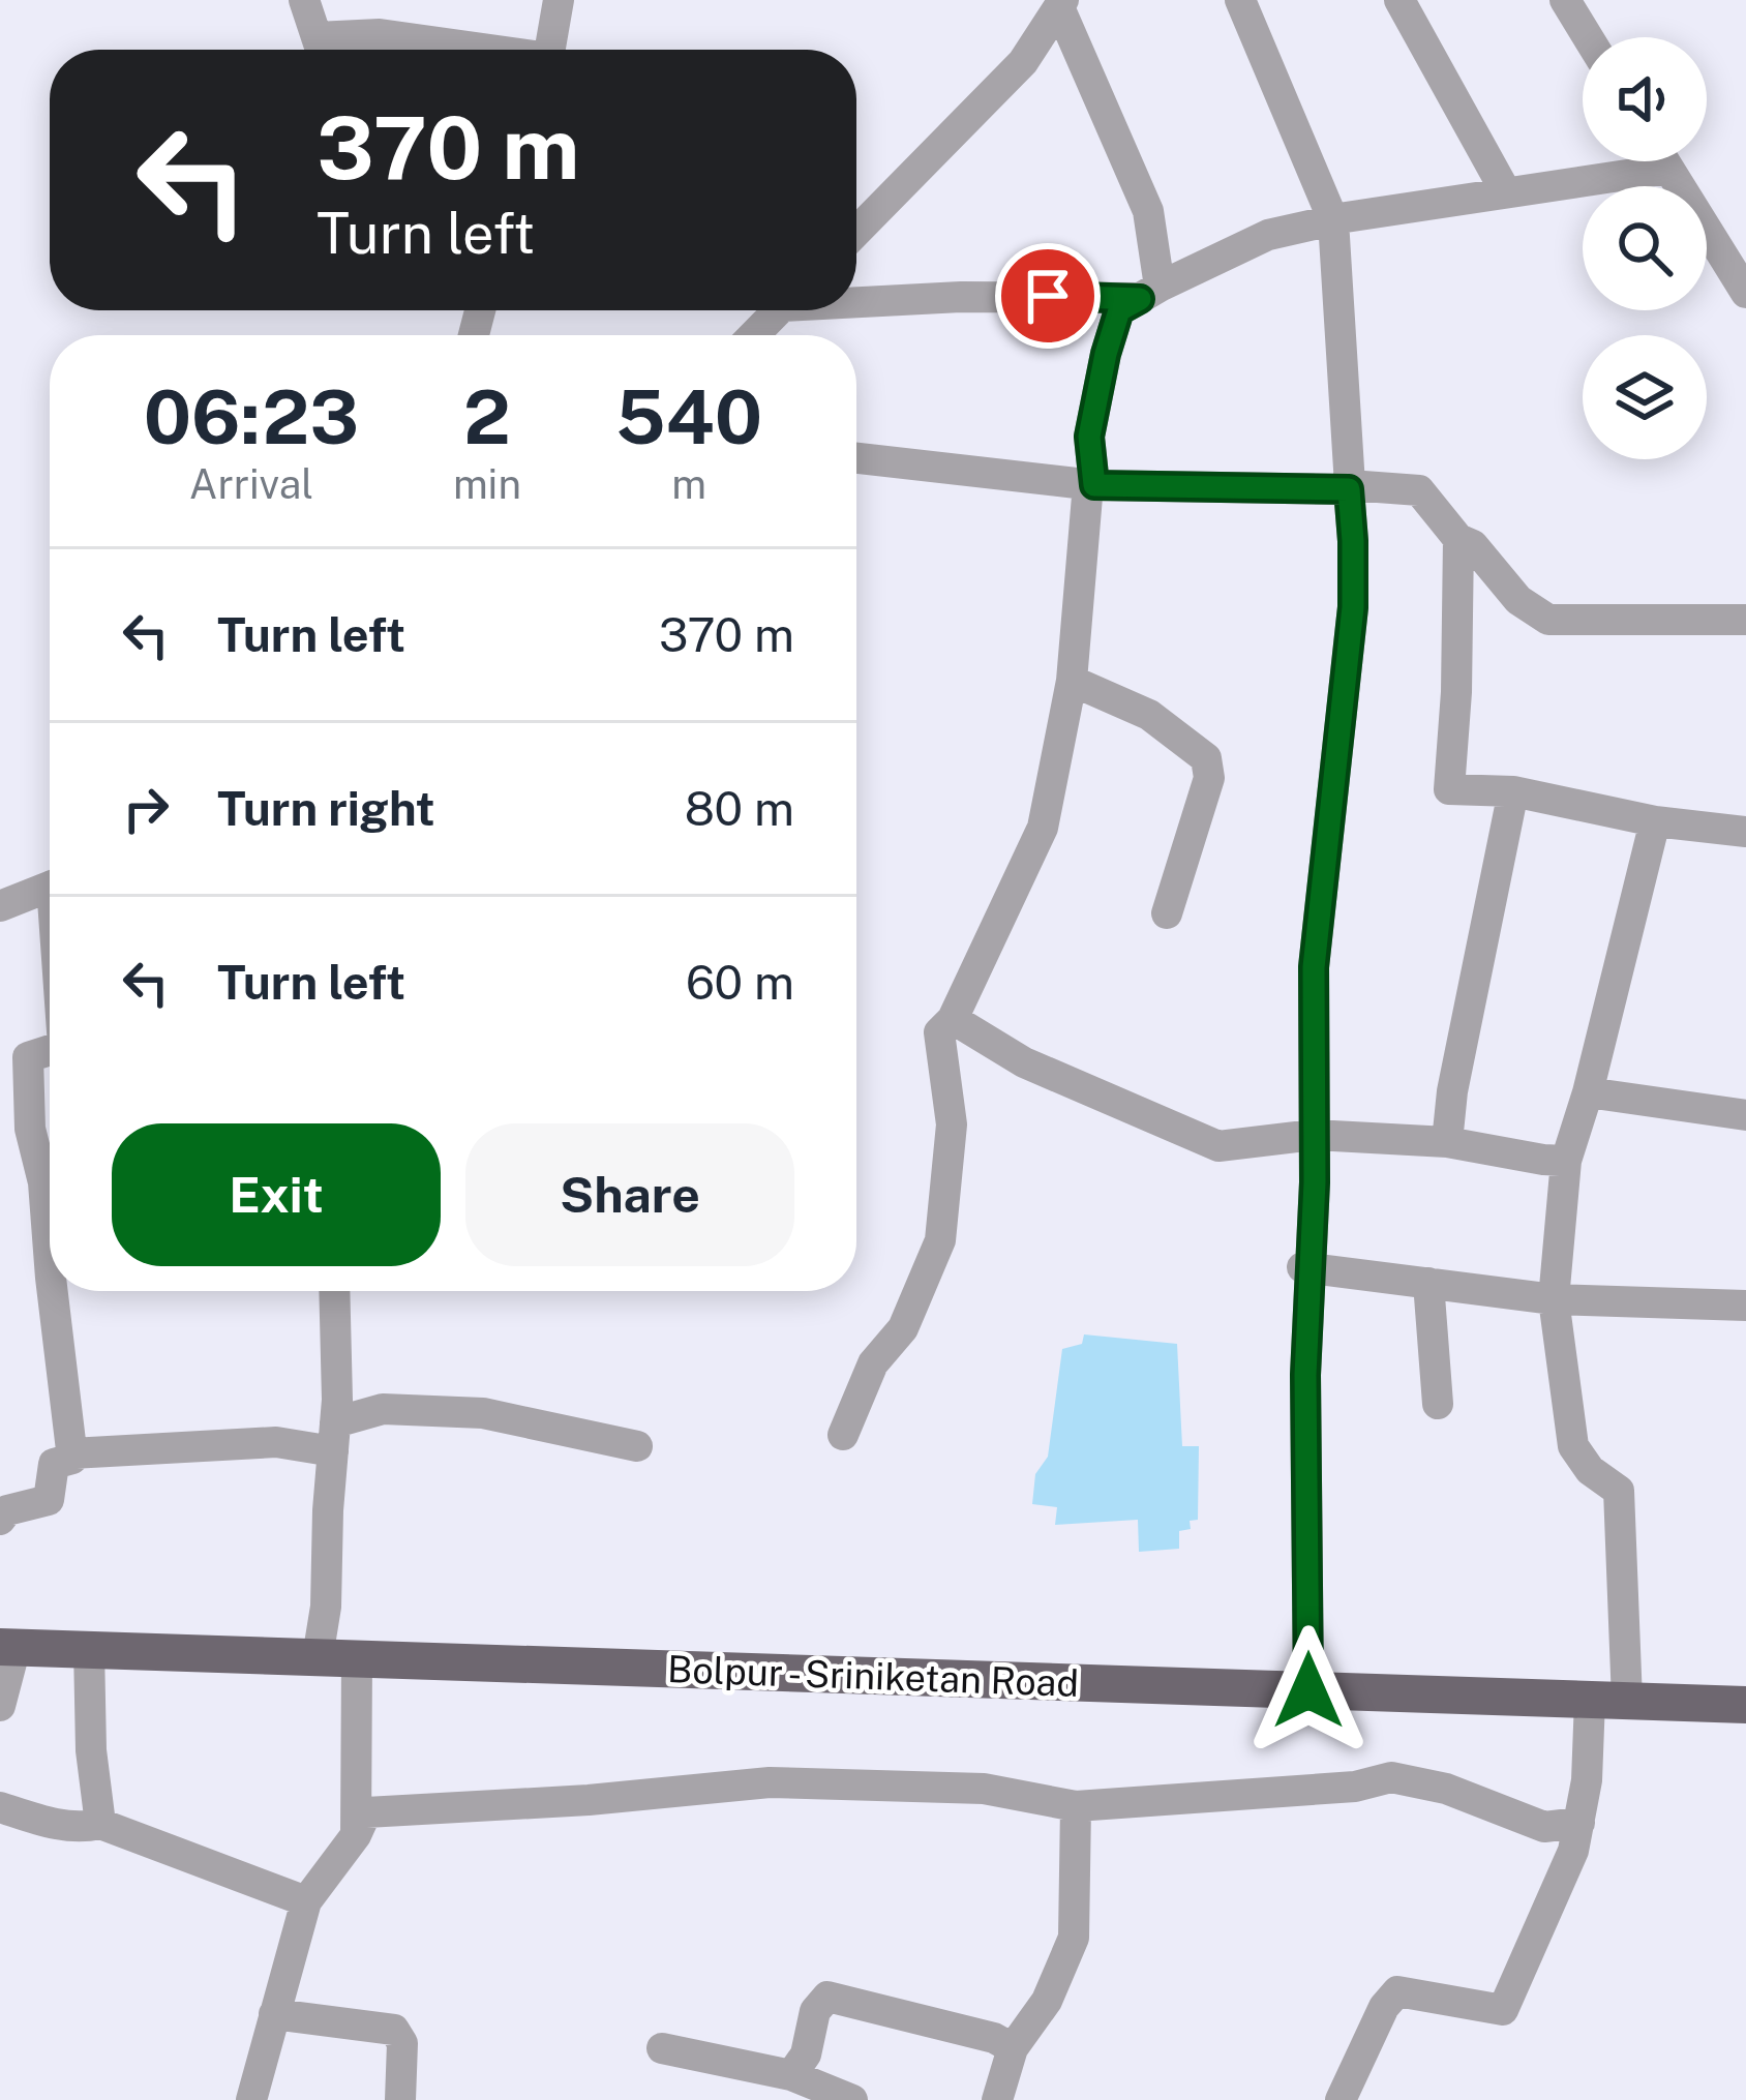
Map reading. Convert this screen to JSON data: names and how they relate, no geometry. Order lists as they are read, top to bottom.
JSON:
{
  "streets": {
    "main road": ["Bolpur - Sriniketan Road"]
  },
  "page": {
    "turn": ["370 m", "Turn left"],
    "eta": [
      "06:23",
      "Arrival",
      "2",
      "min",
      "540",
      "m"
    ],
    "list": [
      {
        "name": "Turn left",
        "value": "370 m"
      },
      {
        "name": "Turn right",
        "value": "80 m"
      },
      {
        "name": "Turn left",
        "value": "60 m"
      }
    ],
    "buttons": ["Exit", "Share"]
  }
}
